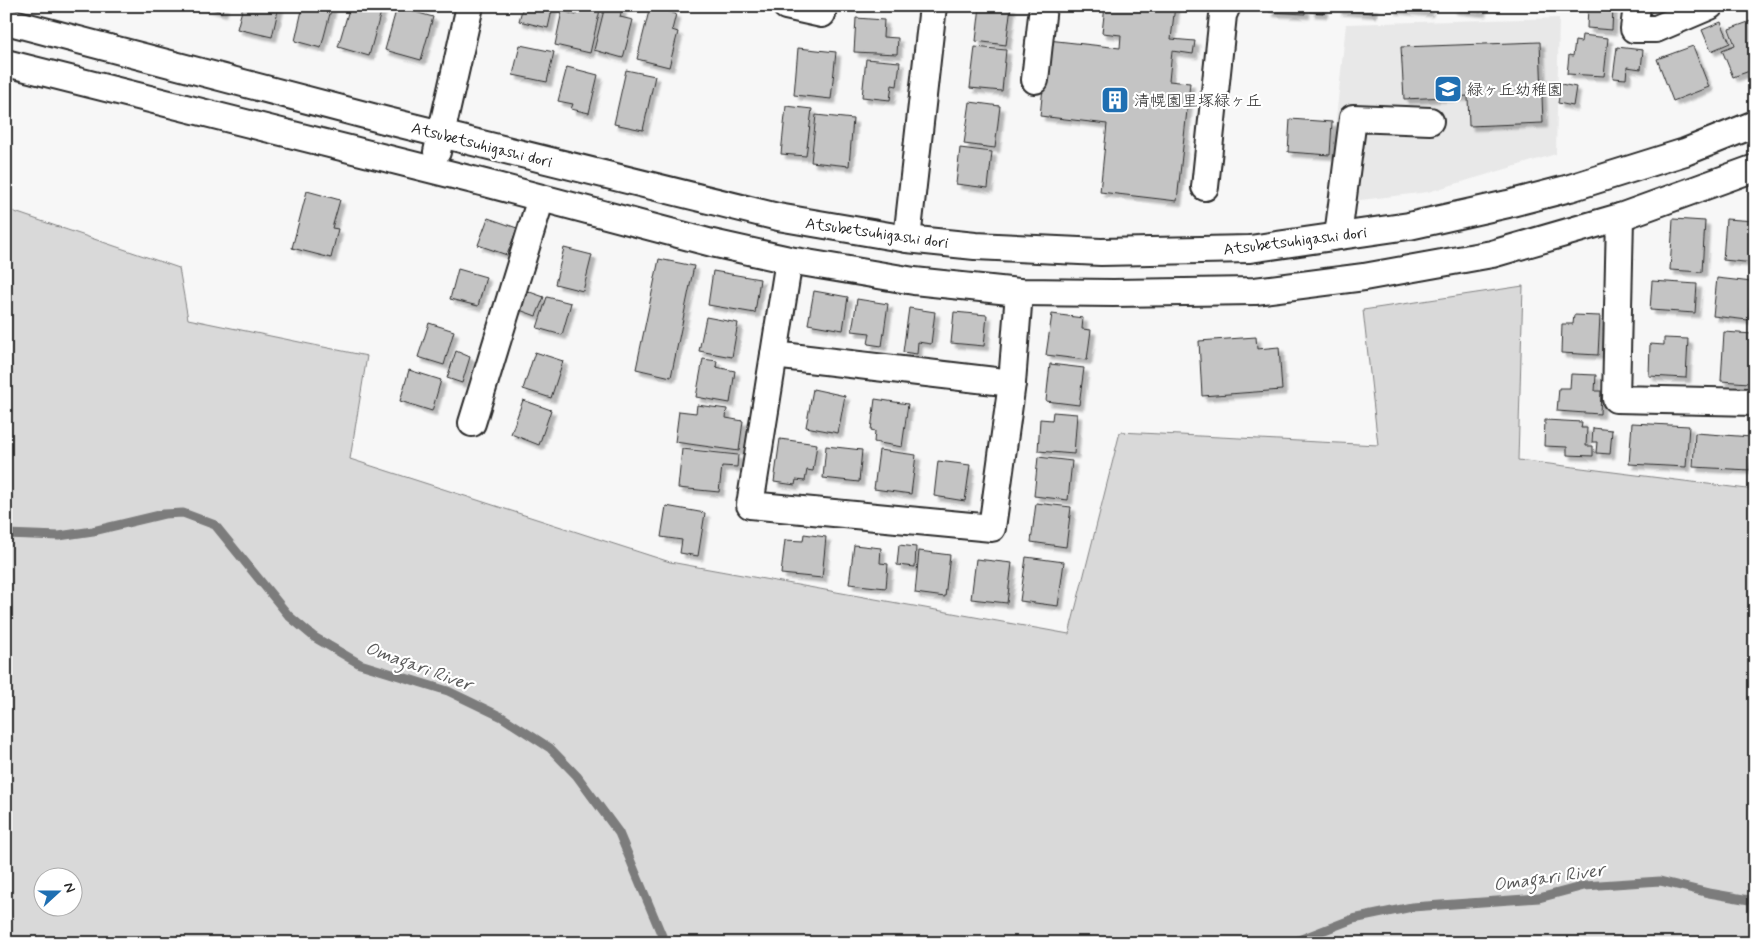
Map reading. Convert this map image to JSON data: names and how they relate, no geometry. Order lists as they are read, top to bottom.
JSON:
{
  "streets": {
    "street": ["Atsubetsuhigashi dori"]
  },
  "water": ["Omagari River"],
  "places": {
    "school or university": ["緑ヶ丘幼稚園"],
    "building": ["清幌園里塚緑ヶ丘"]
  },
  "north": "right"
}
